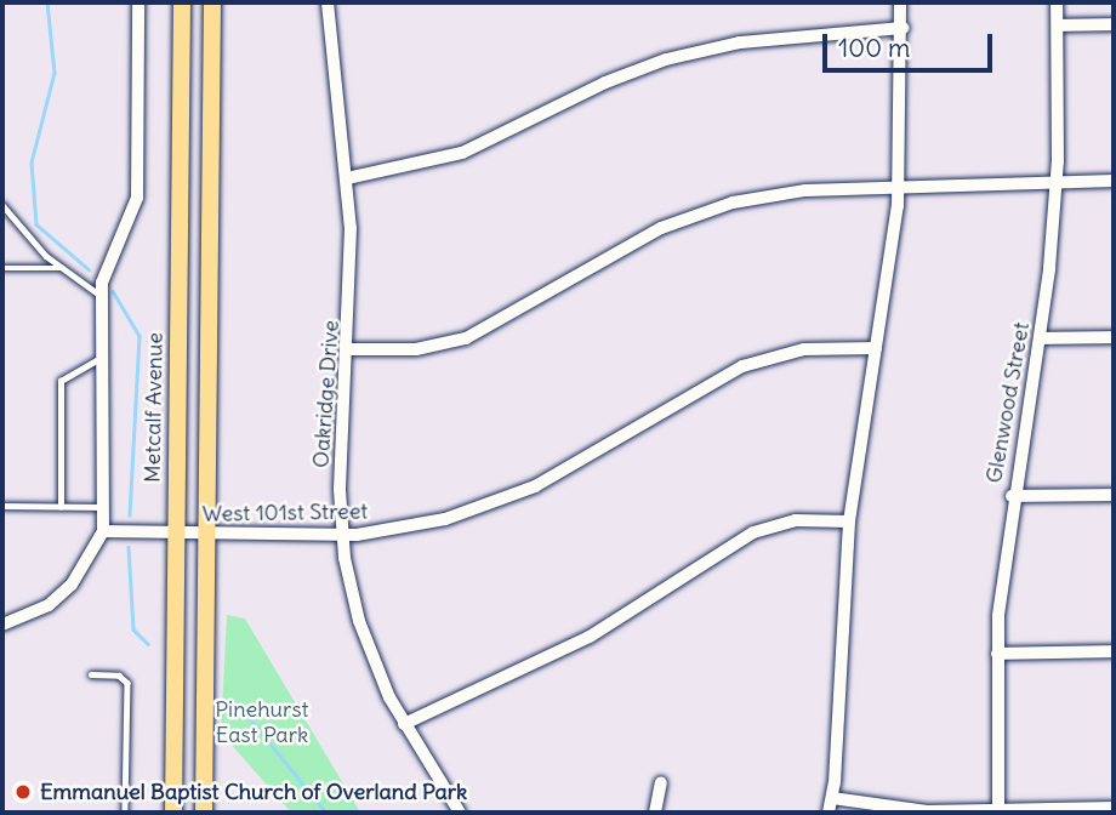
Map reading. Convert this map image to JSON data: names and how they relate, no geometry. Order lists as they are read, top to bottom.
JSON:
{
  "streets": {
    "main road": ["Metcalf Avenue"],
    "street": ["Oakridge Drive", "Glenwood Street", "West 101st Street"]
  },
  "crossings": [
    ["Oakridge Drive", "West 101st Street"],
    ["Metcalf Avenue", "West 101st Street"]
  ],
  "parks": ["Pinehurst East Park"],
  "places": ["Emmanuel Baptist Church of Overland Park"],
  "scale_bar": "100 m"
}
